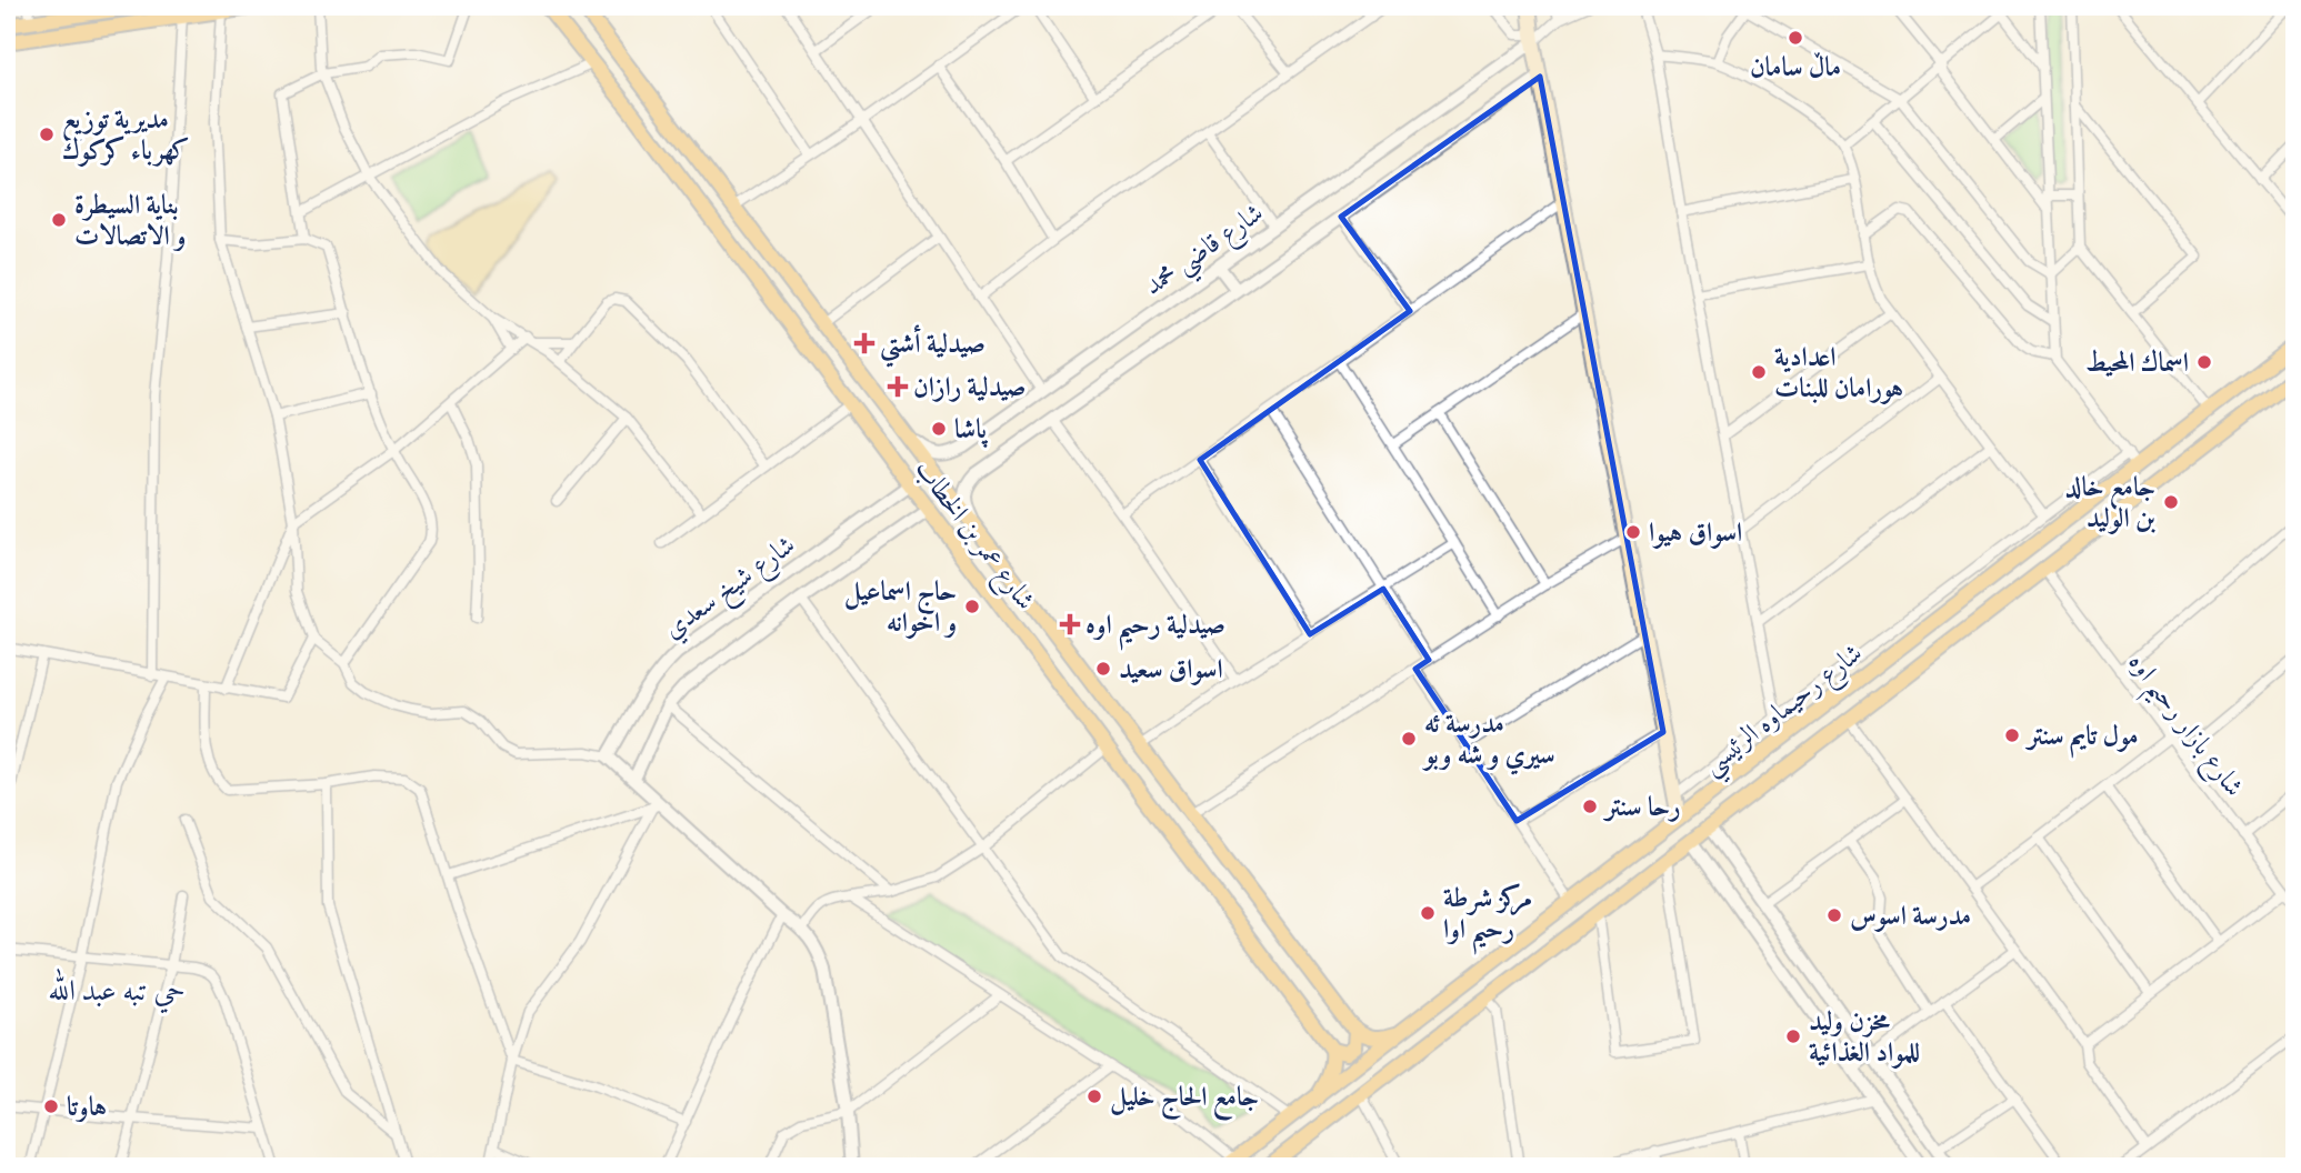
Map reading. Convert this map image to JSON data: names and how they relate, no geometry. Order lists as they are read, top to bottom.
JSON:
{
  "streets": {
    "main road": ["شارع عمر بن الخطاب", "شارع رحيماوه الرئيسي"],
    "street": ["شارع قاضي محمد", "شارع شيخ سعدي", "شارع بازار رحيم اوه"]
  },
  "crossings": [
    ["شارع قاضي محمد", "شارع عمر بن الخطاب"],
    ["شارع عمر بن الخطاب", "شارع شيخ سعدي"],
    ["شارع رحيماوه الرئيسي", "شارع بازار رحيم اوه"]
  ],
  "districts": ["حي تبه عبد الله"],
  "places": {
    "other": [
      "ماڵ سامان",
      "مديرية توزيع كهرباء كركوك",
      "بناية السيطرة و الاتصالات",
      "اسماك المحيط",
      "اعدادية هورامان للبنات",
      "پاشا",
      "جامع خالد بن الوليد",
      "اسواق هيوا",
      "حاج اسماعيل و اخوانه",
      "اسواق سعيد",
      "مول تايم سنتر",
      "مدرسة ئه سيري و شه وبو",
      "رحا سنتر",
      "مركز شرطة رحيم اوا",
      "مدرسة اسوس",
      "مخزن وليد للمواد الغذائية",
      "جامع الحاج خليل",
      "هاوتا"
    ],
    "health": ["صيدلية أشتي", "صيدلية رازان", "صيدلية رحيم اوه"]
  }
}
